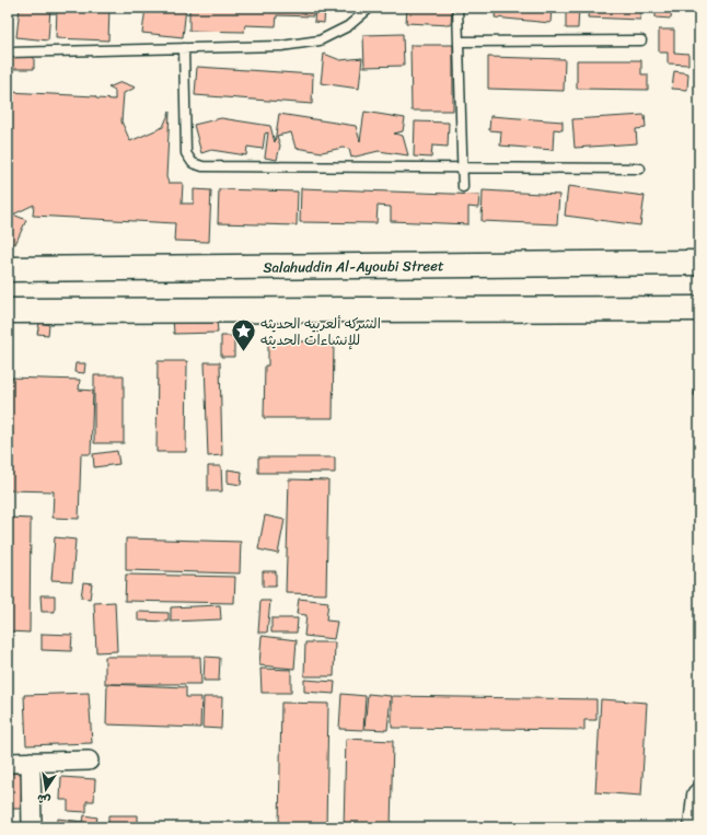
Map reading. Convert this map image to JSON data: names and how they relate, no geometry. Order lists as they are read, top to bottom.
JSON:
{
  "streets": {
    "street": ["Salahuddin Al-Ayoubi Street"]
  },
  "places": {
    "place": ["الشركه ألعربيه الحديثه للإنشاءات الحديثه"]
  },
  "north": "bottom"
}
